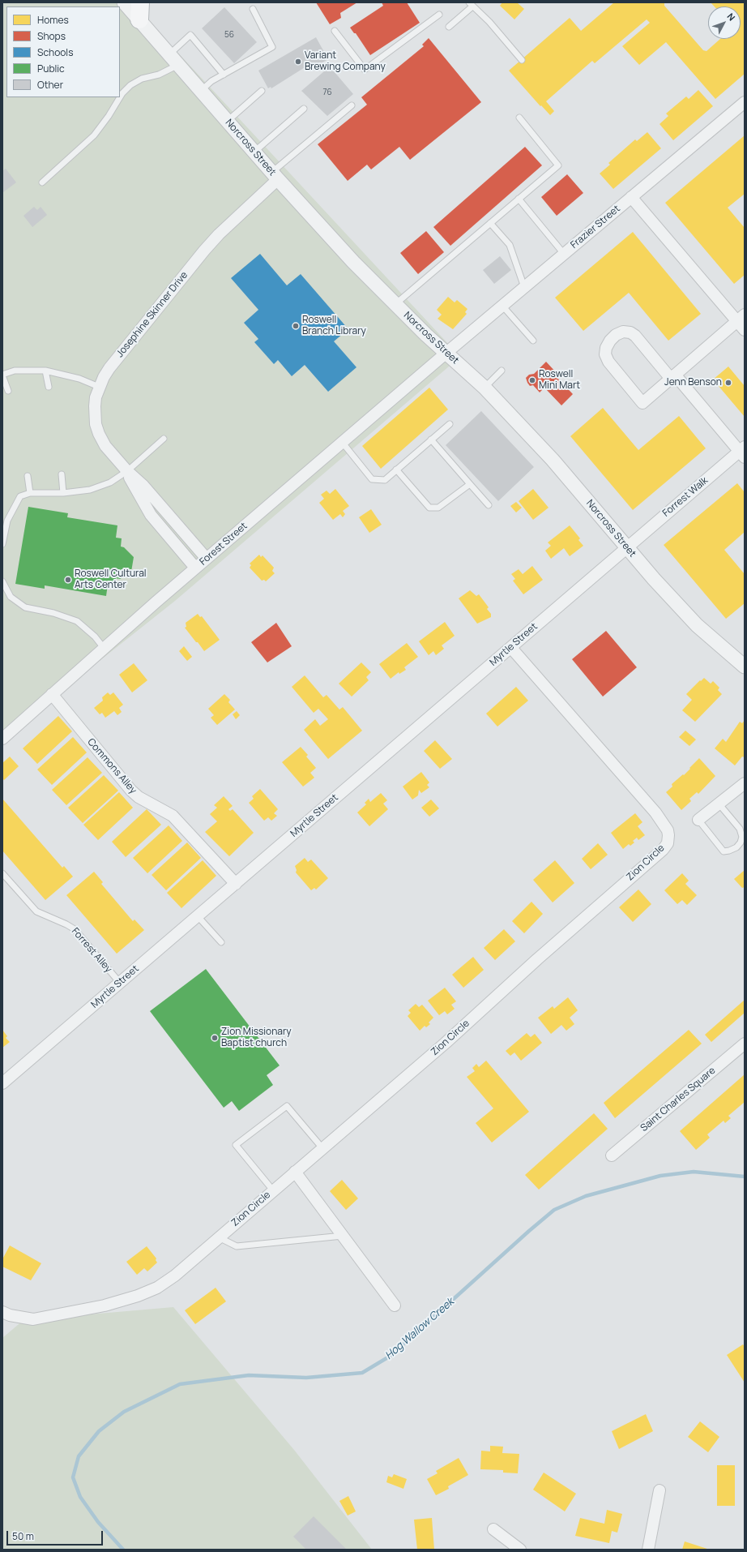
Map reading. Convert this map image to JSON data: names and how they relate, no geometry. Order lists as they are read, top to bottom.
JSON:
{
  "streets": {
    "street": [
      "Norcross Street",
      "Frazier Street",
      "Josephine Skinner Drive",
      "Forrest Walk",
      "Forest Street",
      "Myrtle Street",
      "Commons Alley",
      "Zion Circle",
      "Saint Charles Square"
    ],
    "lane": ["Forrest Alley"]
  },
  "crossings": [
    ["Norcross Street", "Frazier Street"],
    ["Norcross Street", "Josephine Skinner Drive"],
    ["Norcross Street", "Forrest Walk"],
    ["Norcross Street", "Forest Street"],
    ["Norcross Street", "Myrtle Street"],
    ["Frazier Street", "Forest Street"],
    ["Josephine Skinner Drive", "Forest Street"],
    ["Forrest Walk", "Myrtle Street"],
    ["Forest Street", "Commons Alley"],
    ["Myrtle Street", "Commons Alley"],
    ["Myrtle Street", "Zion Circle"],
    ["Myrtle Street", "Forrest Alley"]
  ],
  "water": ["Hog Wallow Creek"],
  "places": [
    "Variant Brewing Company",
    "Roswell Branch Library",
    "Roswell Mini Mart",
    "Jenn Benson",
    "Roswell Cultural Arts Center",
    "Zion Missionary Baptist church"
  ],
  "house_numbers": ["56", "76"],
  "legend": [
    "Homes",
    "Shops",
    "Schools",
    "Public",
    "Other"
  ],
  "scale_bar": "50 m",
  "north": "top right"
}
